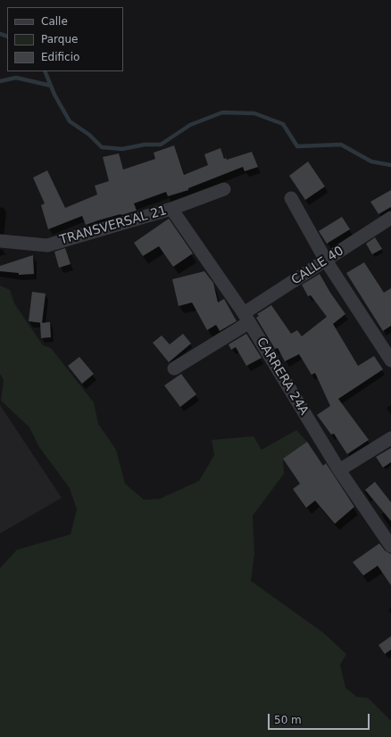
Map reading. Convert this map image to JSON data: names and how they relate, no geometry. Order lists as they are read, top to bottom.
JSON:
{
  "streets": {
    "street": ["TRANSVERSAL 21", "CALLE 40", "CARRERA 24A"]
  },
  "crossings": [
    ["TRANSVERSAL 21", "CARRERA 24A"],
    ["CALLE 40", "CARRERA 24A"]
  ],
  "legend": ["Calle", "Parque", "Edificio"],
  "scale_bar": "50 m"
}
